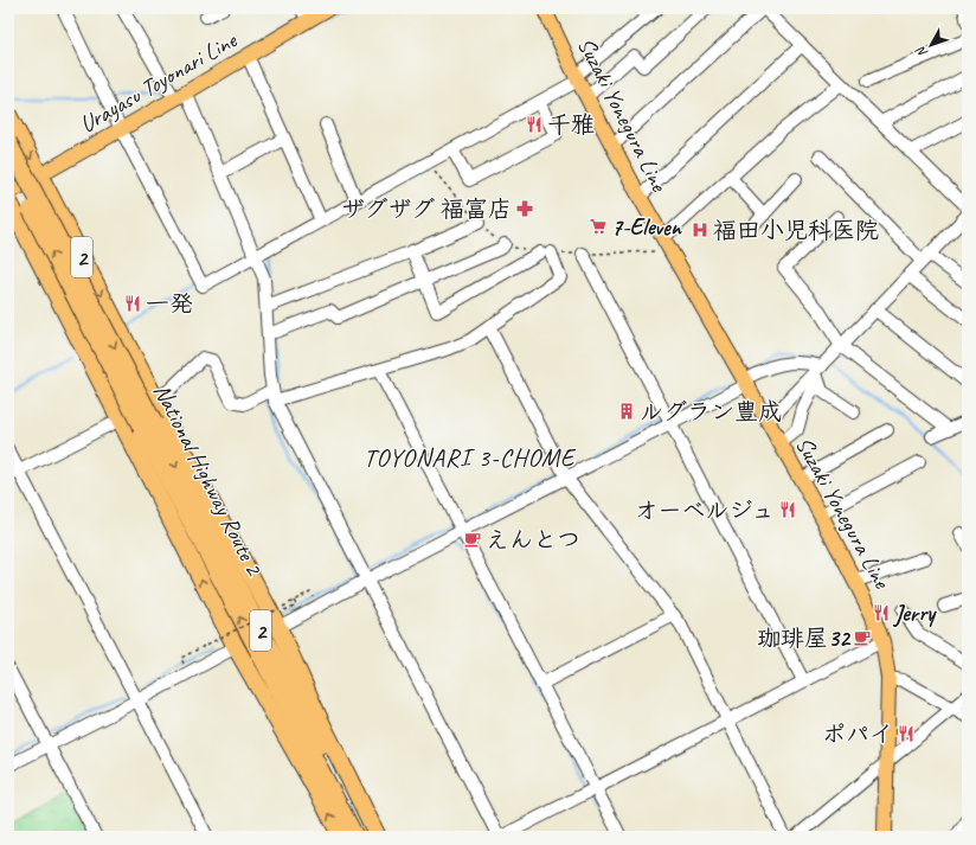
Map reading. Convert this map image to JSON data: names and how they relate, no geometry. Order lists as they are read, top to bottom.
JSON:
{
  "streets": {
    "highway": ["2", "National Highway Route 2"],
    "main road": ["Urayasu Toyonari Line", "Suzaki Yonegura Line"]
  },
  "crossings": [
    ["Urayasu Toyonari Line", "2"]
  ],
  "districts": ["TOYONARI 3-CHOME"],
  "places": {
    "restaurant": [
      "千雅",
      "一発",
      "オーベルジュ",
      "Jerry",
      "ポパイ"
    ],
    "pharmacy": ["ザグザグ 福富店"],
    "supermarket": ["7-Eleven"],
    "hospital": ["福田小児科医院"],
    "building": ["ルグラン豊成"],
    "cafe": ["えんとつ", "珈琲屋32"]
  },
  "north": "bottom left"
}
